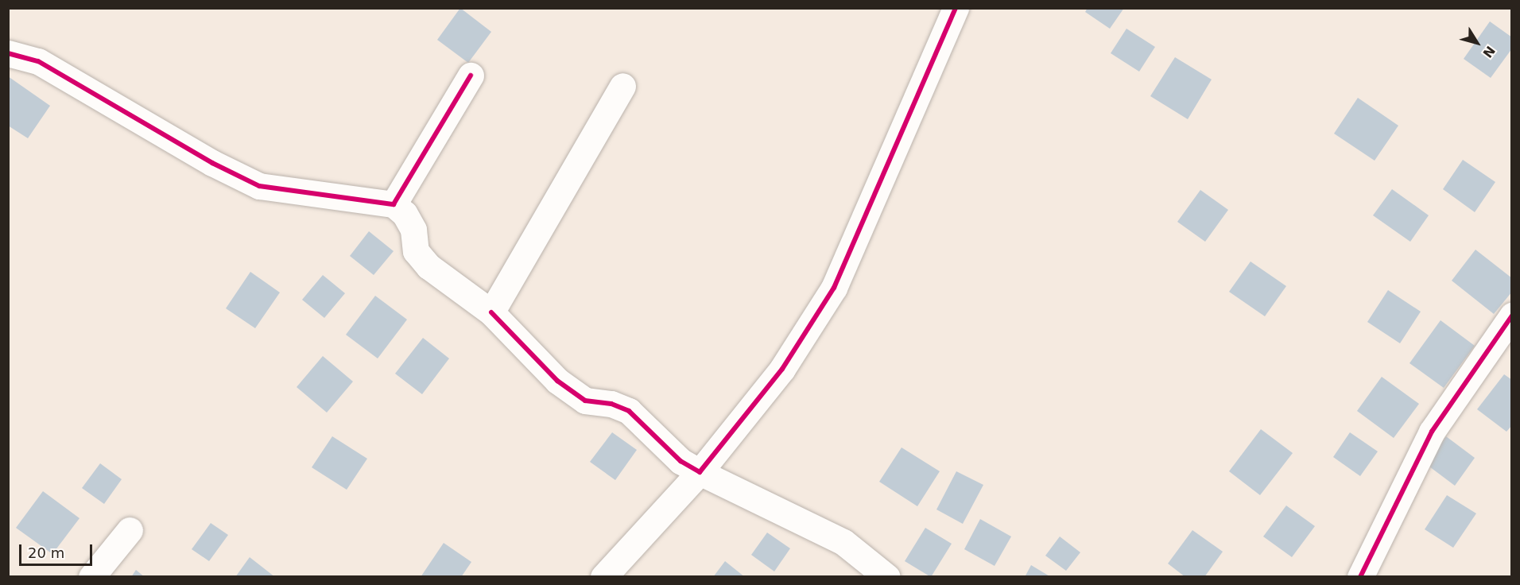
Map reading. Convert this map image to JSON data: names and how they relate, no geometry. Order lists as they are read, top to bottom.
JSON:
{
  "scale_bar": "20 m",
  "north": "bottom right"
}
